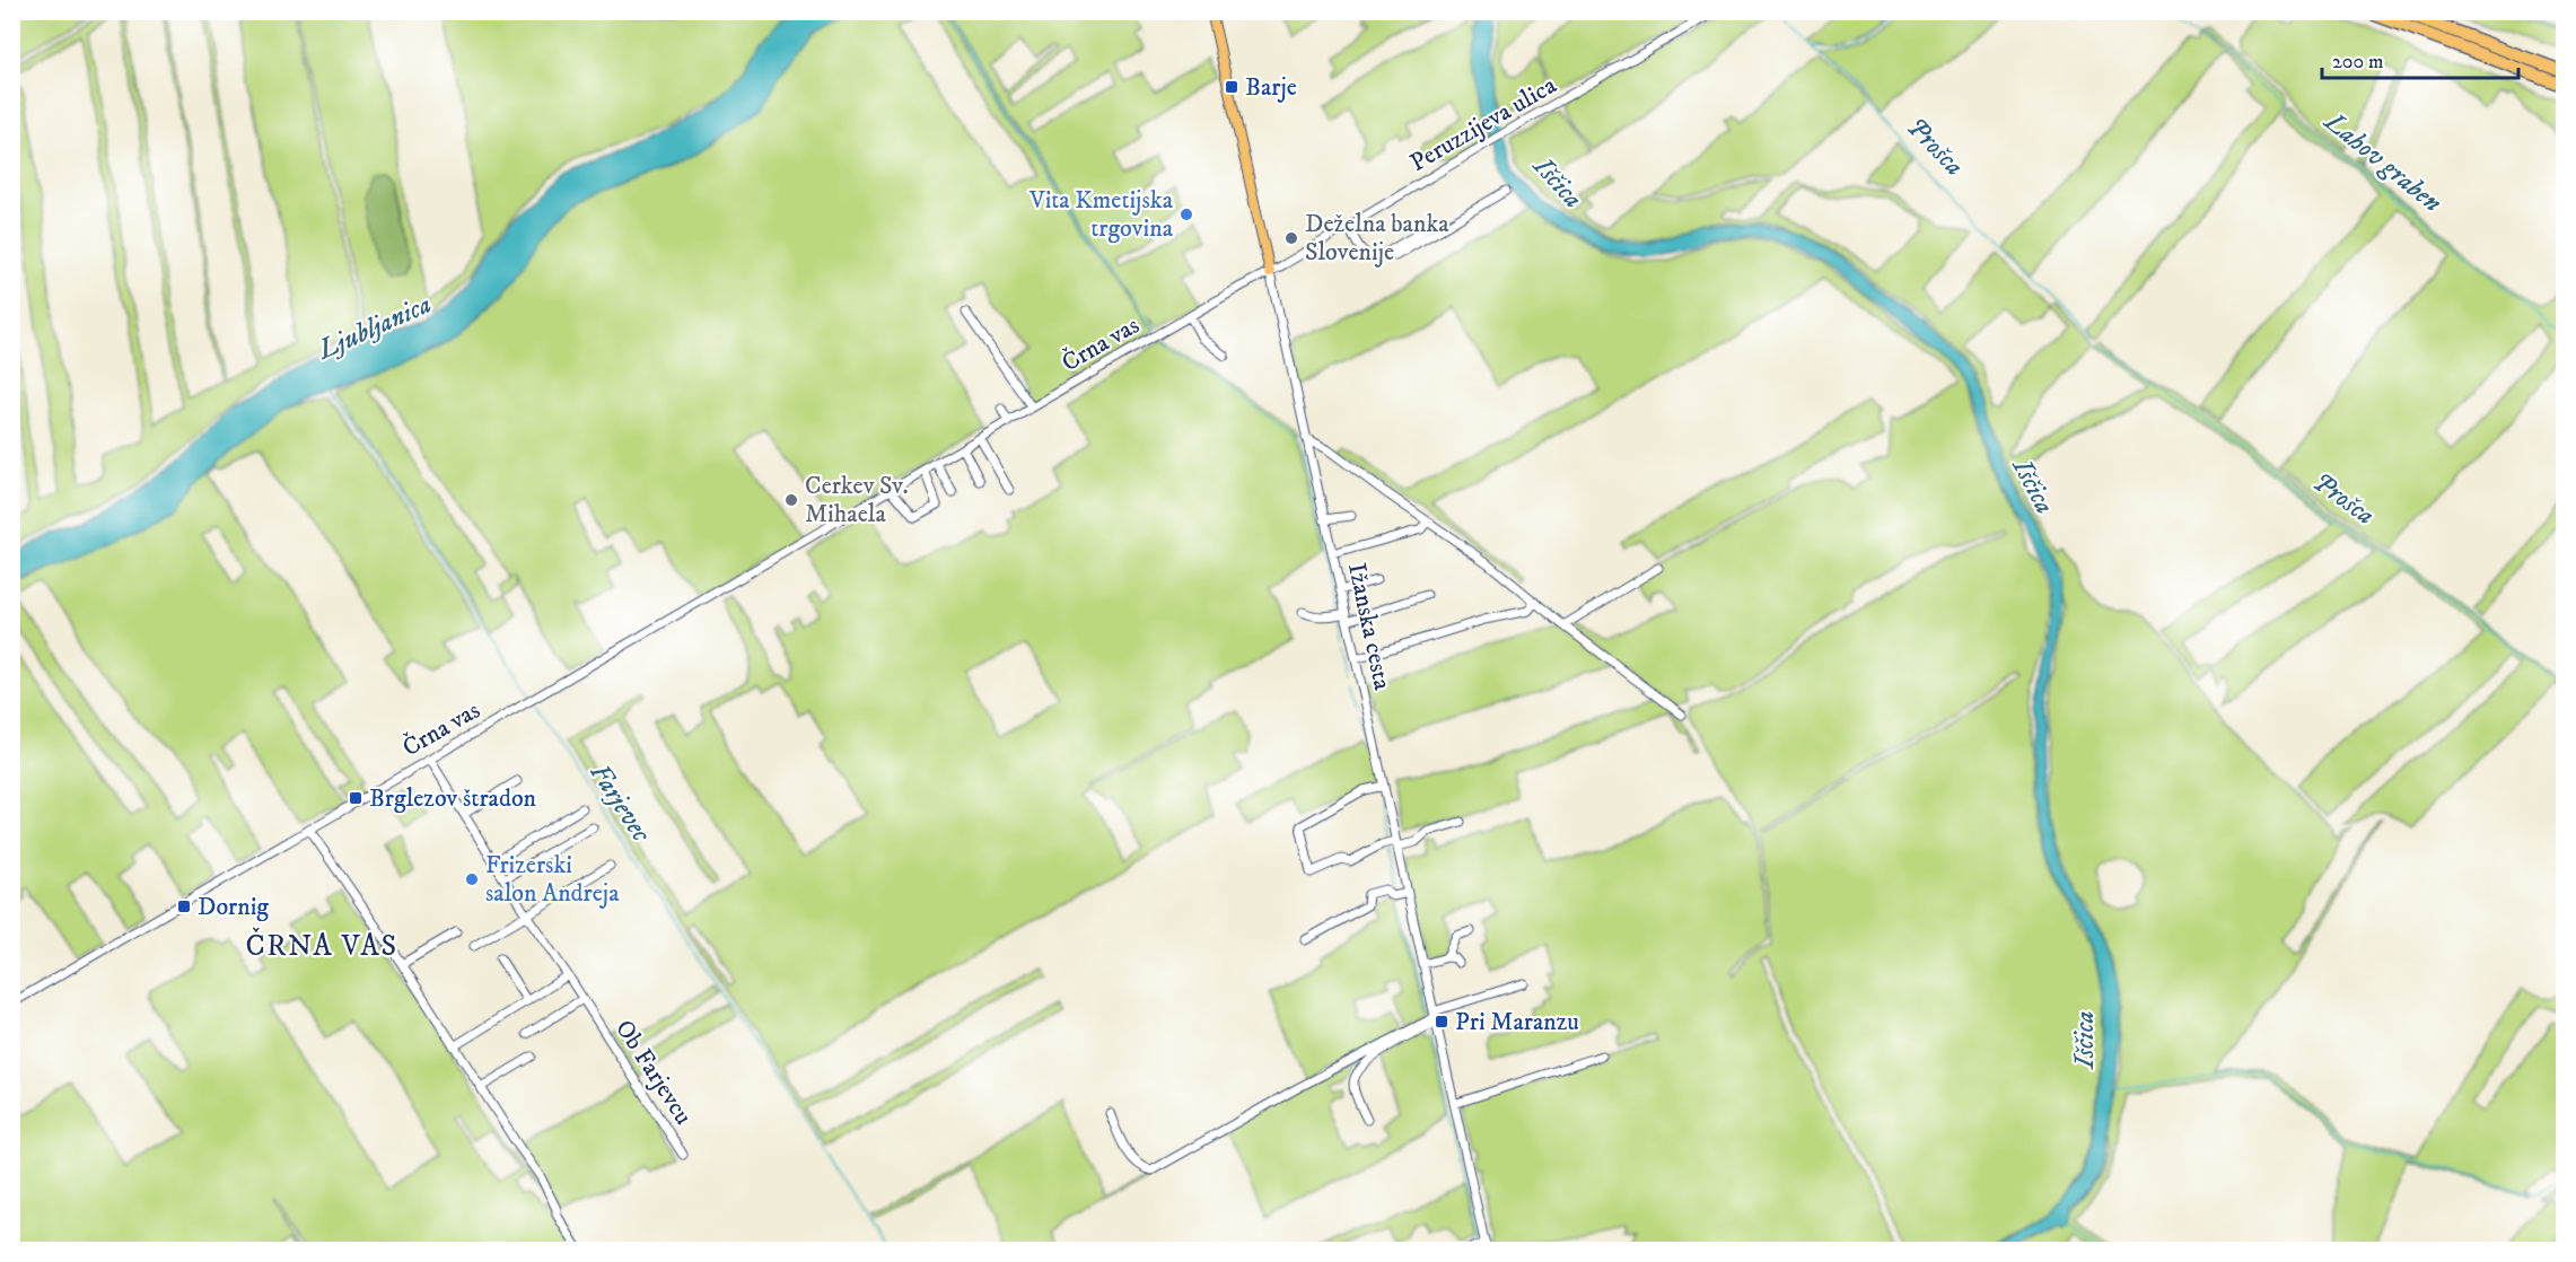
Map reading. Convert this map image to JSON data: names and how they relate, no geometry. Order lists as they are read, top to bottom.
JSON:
{
  "streets": {
    "main road": ["Ižanska cesta"],
    "street": ["Peruzzijeva ulica", "Črna vas", "Ob Farjevcu"]
  },
  "crossings": [
    ["Peruzzijeva ulica", "Črna vas"],
    ["Peruzzijeva ulica", "Ižanska cesta"],
    ["Črna vas", "Ižanska cesta"]
  ],
  "districts": ["ČRNA VAS"],
  "water": [
    "Prošca",
    "Lahov graben",
    "Iščica",
    "Ljubljanica",
    "Farjevec"
  ],
  "places": {
    "transit": [
      "Barje",
      "Brglezov štradon",
      "Dornig",
      "Pri Maranzu"
    ],
    "other": [
      "Vita Kmetijska trgovina",
      "Deželna banka Slovenije",
      "Cerkev Sv. Mihaela",
      "Frizerski salon Andreja"
    ]
  },
  "scale_bar": "200 m"
}
